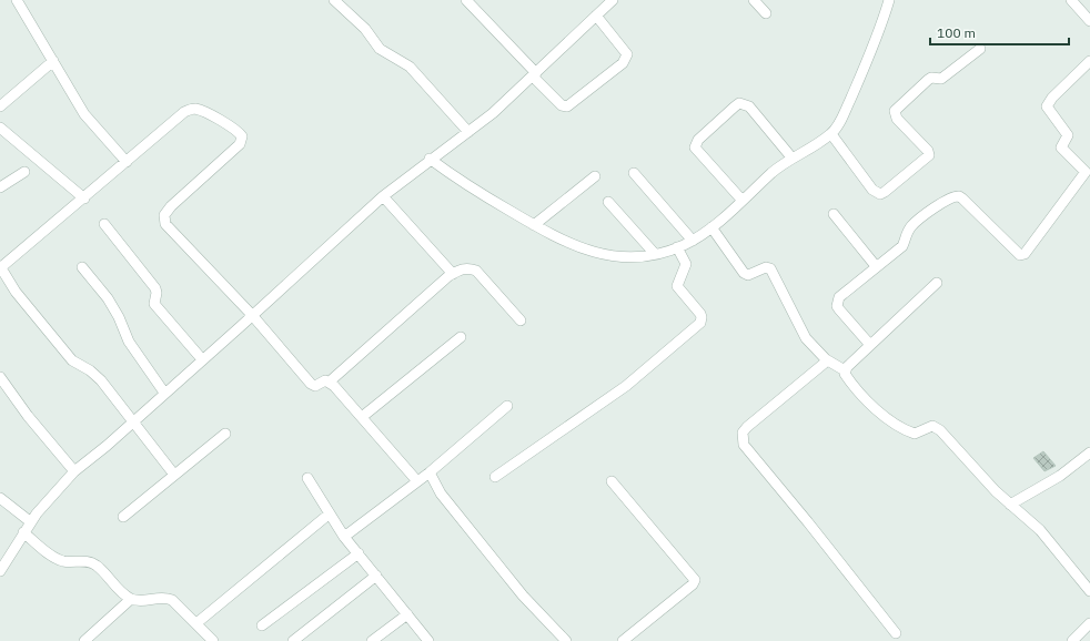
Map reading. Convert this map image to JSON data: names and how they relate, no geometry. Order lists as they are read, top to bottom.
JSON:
{
  "scale_bar": "100 m"
}
